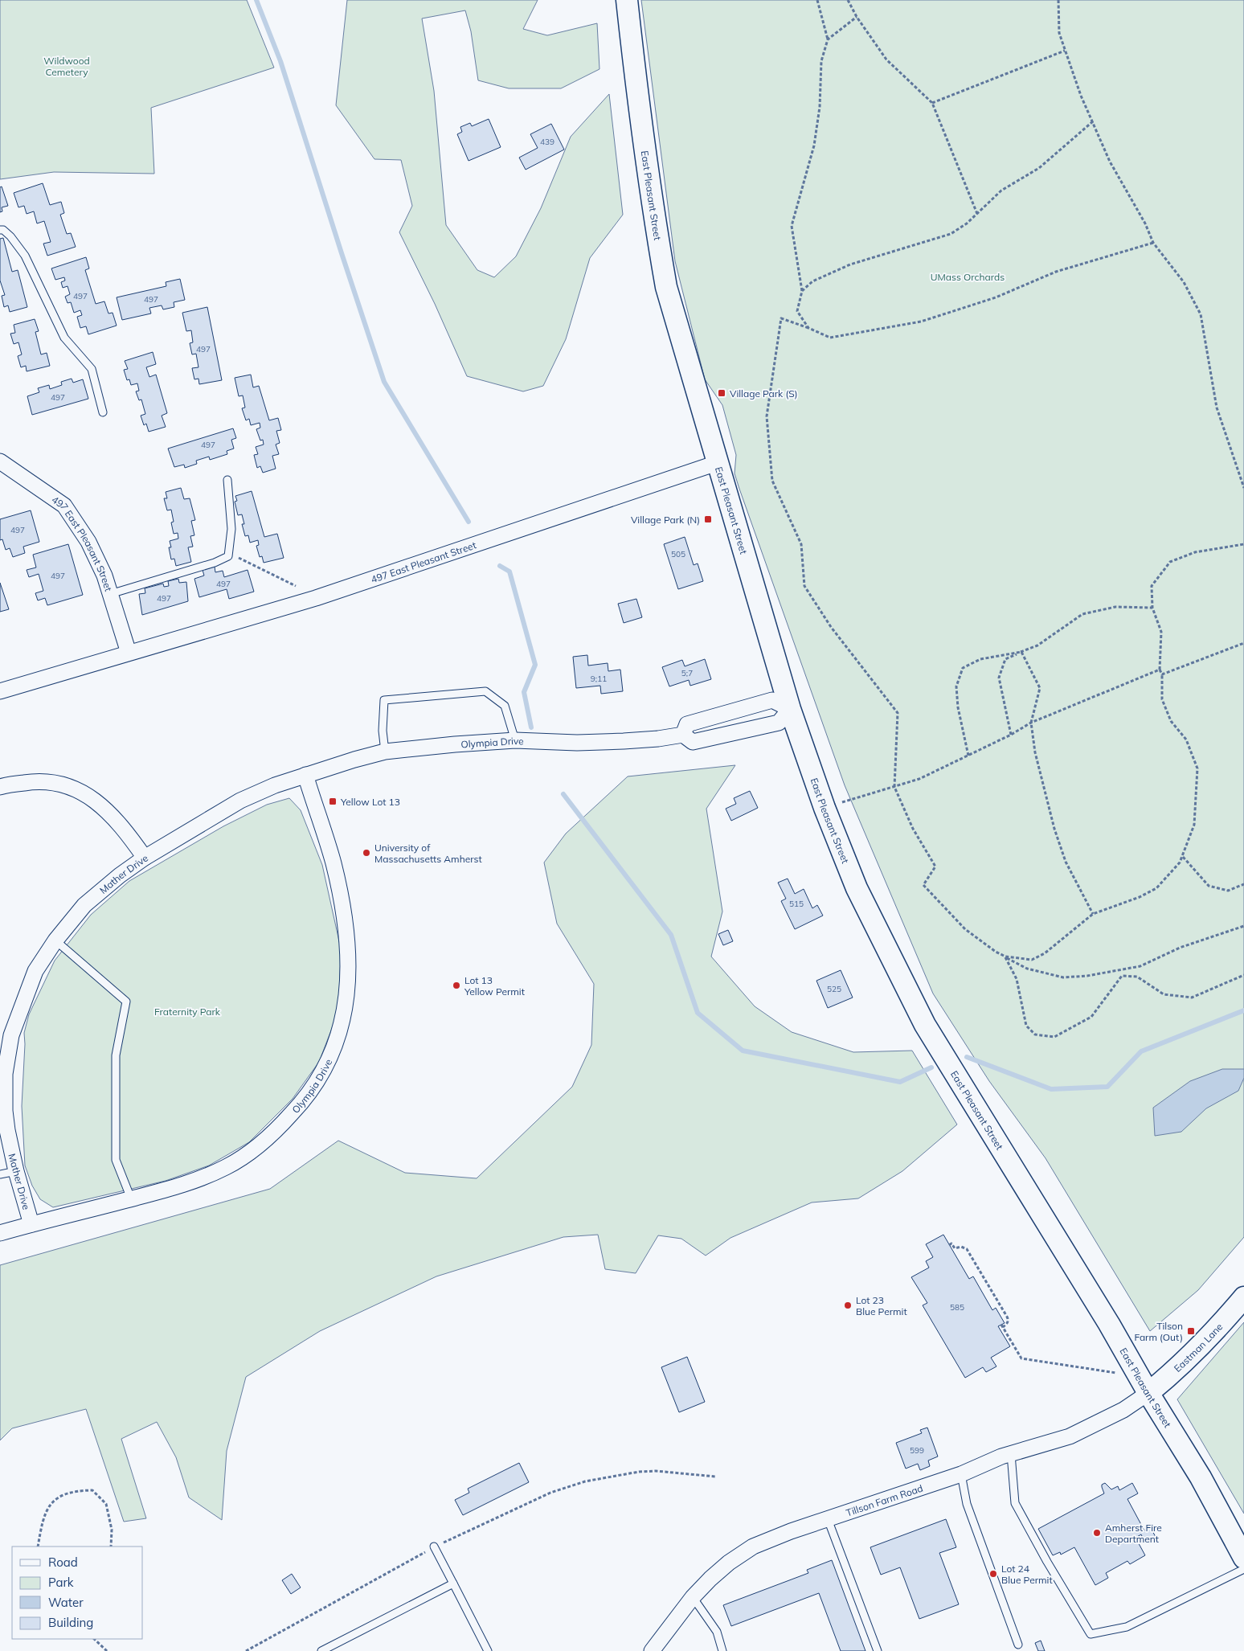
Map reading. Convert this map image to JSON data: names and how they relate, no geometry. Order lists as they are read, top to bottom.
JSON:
{
  "streets": {
    "main road": ["East Pleasant Street", "Eastman Lane"],
    "street": [
      "497 East Pleasant Street",
      "Olympia Drive",
      "Mather Drive",
      "Tillson Farm Road"
    ]
  },
  "crossings": [
    ["East Pleasant Street", "497 East Pleasant Street"],
    ["East Pleasant Street", "Olympia Drive"],
    ["East Pleasant Street", "Eastman Lane"],
    ["East Pleasant Street", "Tillson Farm Road"],
    ["Olympia Drive", "Mather Drive"],
    ["Eastman Lane", "Tillson Farm Road"]
  ],
  "parks": ["Wildwood Cemetery", "UMass Orchards", "Fraternity Park"],
  "places": {
    "transit": [
      "Village Park (S)",
      "Village Park (N)",
      "Yellow Lot 13",
      "Tilson Farm (Out)"
    ],
    "other": [
      "University of Massachusetts Amherst",
      "Lot 13 Yellow Permit",
      "Lot 23 Blue Permit",
      "Amherst Fire Department",
      "Lot 24 Blue Permit"
    ]
  },
  "house_numbers": [
    "439",
    "497",
    "497",
    "497",
    "497",
    "497",
    "497",
    "505",
    "497",
    "497",
    "497",
    "5;7",
    "9;11",
    "515",
    "525",
    "585",
    "599"
  ],
  "legend": [
    "Road",
    "Park",
    "Water",
    "Building"
  ]
}
